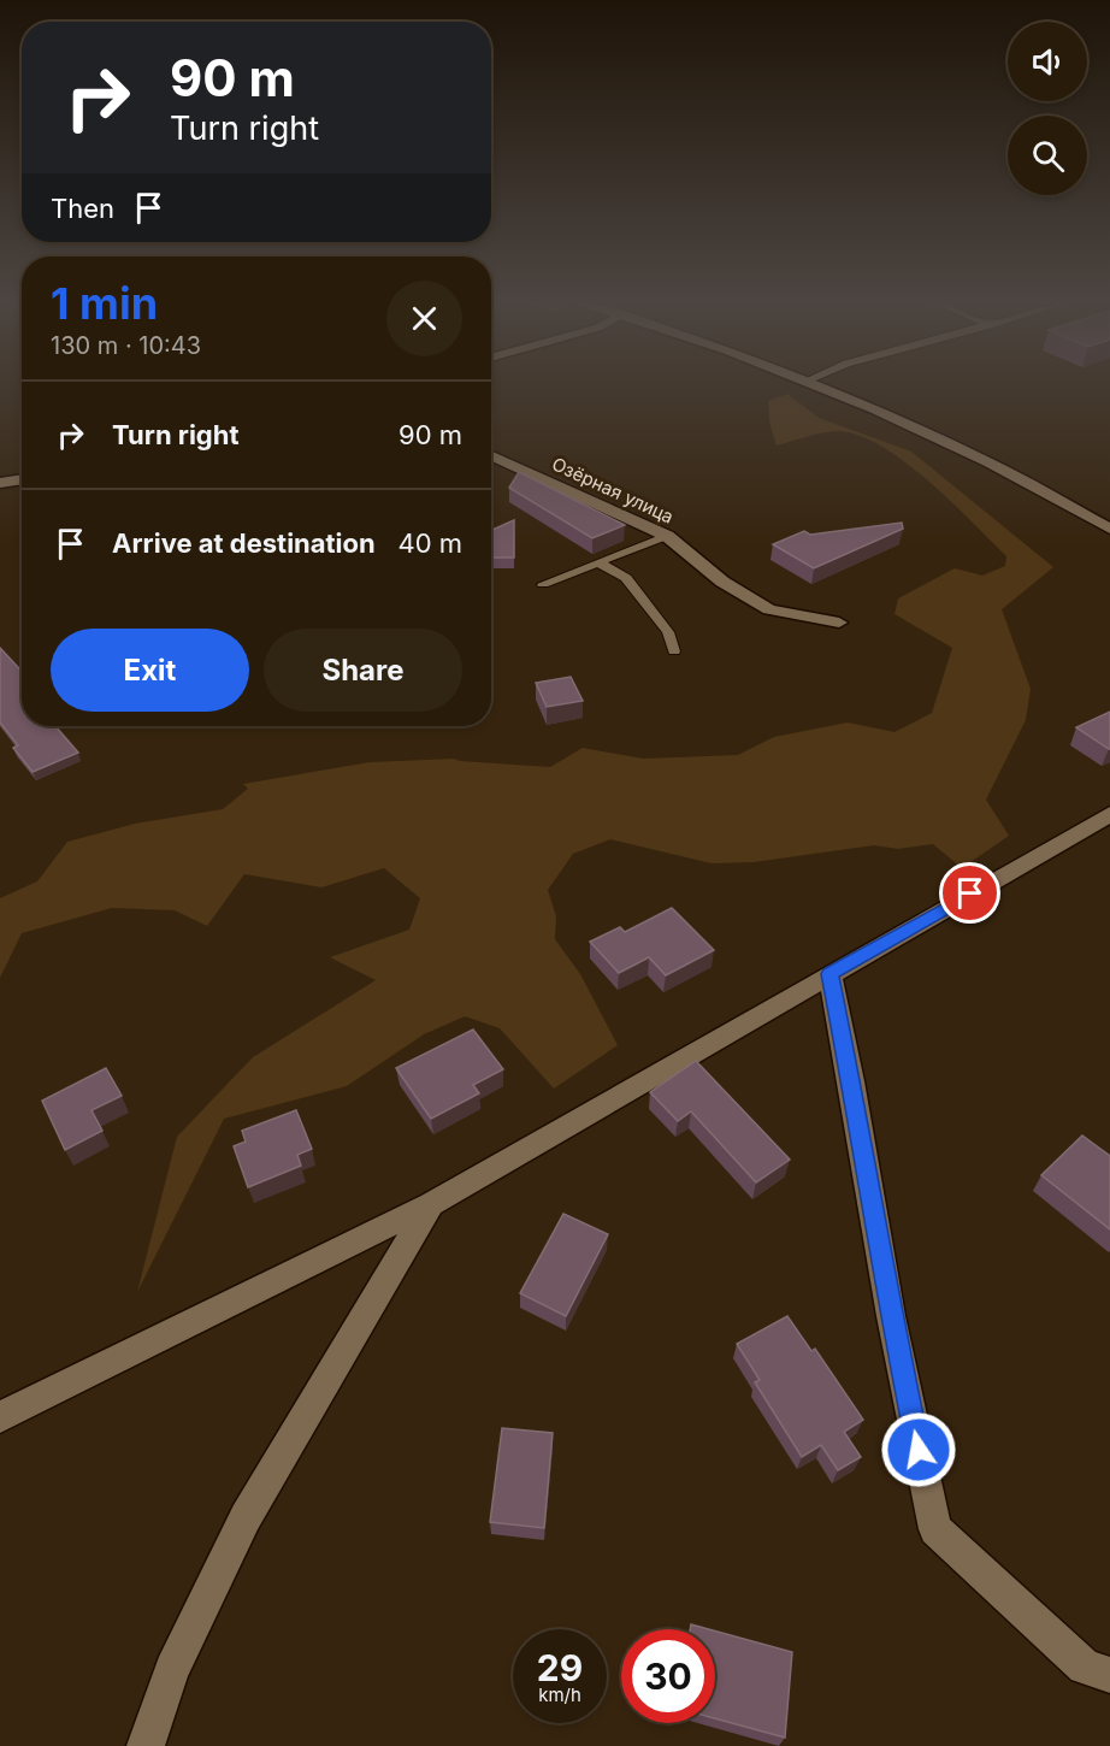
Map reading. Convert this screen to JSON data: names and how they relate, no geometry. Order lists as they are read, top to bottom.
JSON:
{
  "streets": {
    "street": ["Озёрная улица"]
  },
  "page": {
    "turn": ["90 m", "Turn right"],
    "then": "Then",
    "heading": ["1 min", "130 m · 10:43"],
    "list": [
      {
        "name": "Turn right",
        "value": "90 m"
      },
      {
        "name": "Arrive at destination",
        "value": "40 m"
      }
    ],
    "buttons": ["Exit", "Share"],
    "speed": "29 km/h",
    "limit": "30"
  }
}
